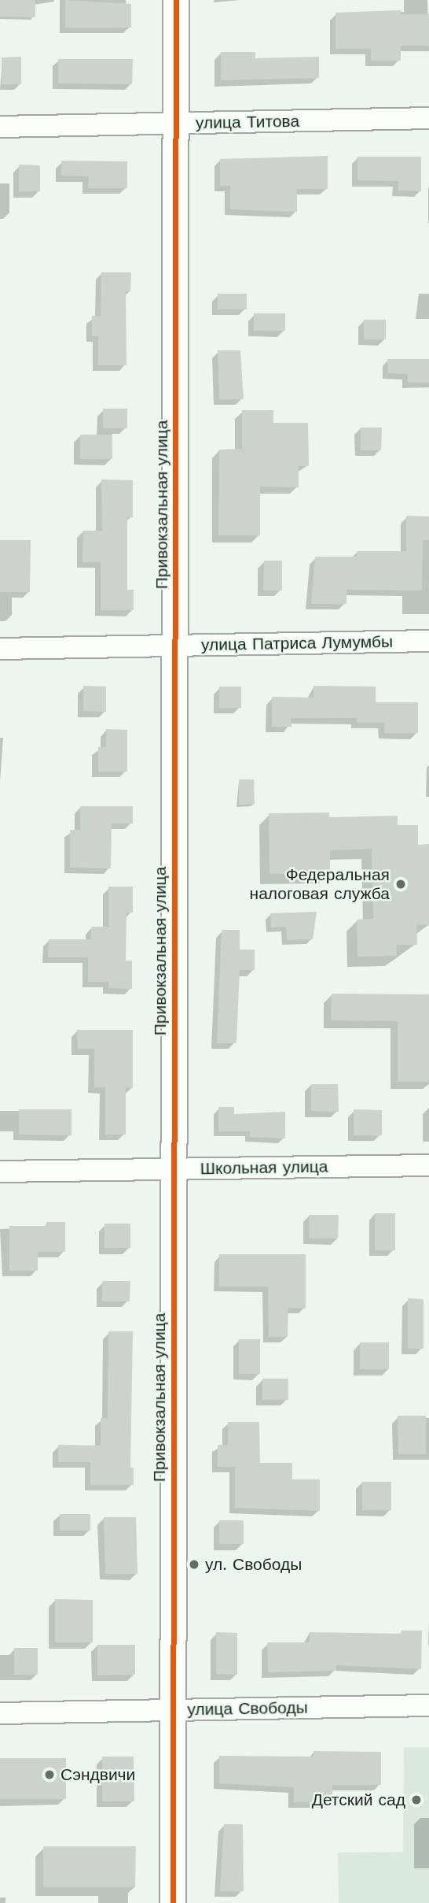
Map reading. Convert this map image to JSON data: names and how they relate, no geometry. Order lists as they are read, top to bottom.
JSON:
{
  "streets": {
    "street": [
      "улица Титова",
      "Привокзальная улица",
      "улица Патриса Лумумбы",
      "Школьная улица",
      "улица Свободы"
    ]
  },
  "crossings": [
    ["улица Титова", "Привокзальная улица"],
    ["Привокзальная улица", "улица Патриса Лумумбы"],
    ["Привокзальная улица", "Школьная улица"],
    ["Привокзальная улица", "улица Свободы"]
  ],
  "places": [
    "Федеральная налоговая служба",
    "ул. Свободы",
    "Сэндвичи",
    "Детский сад"
  ]
}
